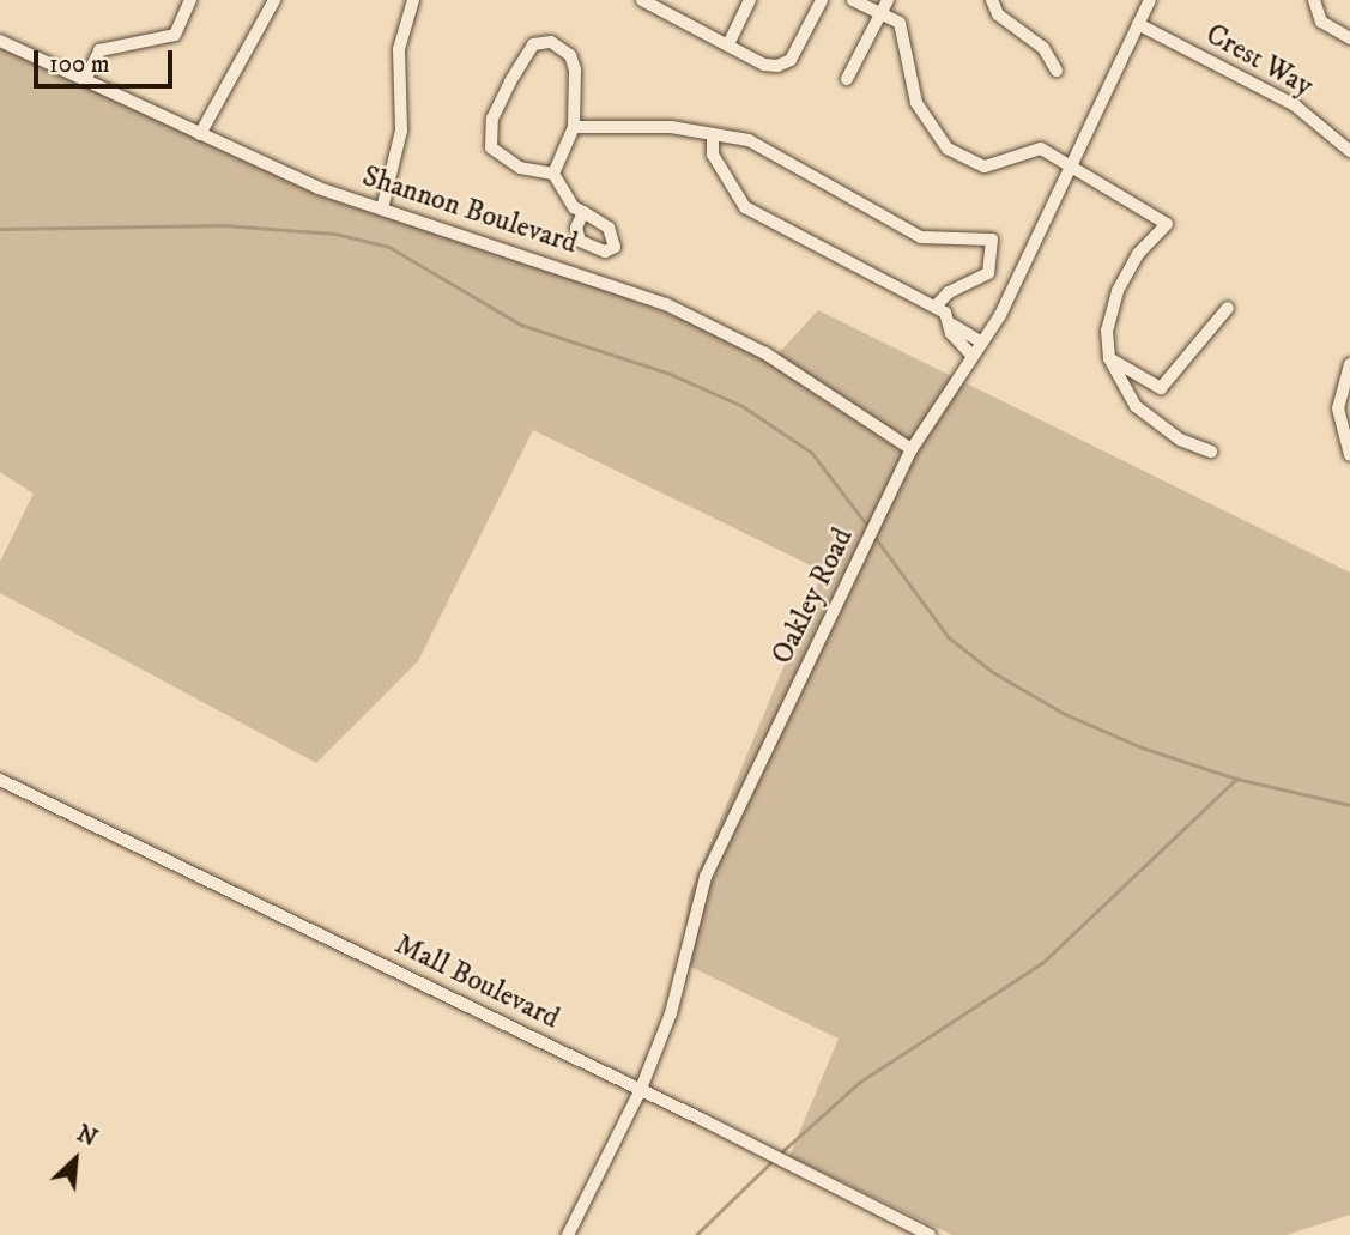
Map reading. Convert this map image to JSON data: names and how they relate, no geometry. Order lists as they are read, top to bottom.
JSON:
{
  "streets": {
    "street": [
      "Crest Way",
      "Shannon Boulevard",
      "Oakley Road",
      "Mall Boulevard"
    ]
  },
  "crossings": [
    ["Crest Way", "Oakley Road"],
    ["Shannon Boulevard", "Oakley Road"],
    ["Oakley Road", "Mall Boulevard"]
  ],
  "scale_bar": "100 m",
  "north": "top right"
}
